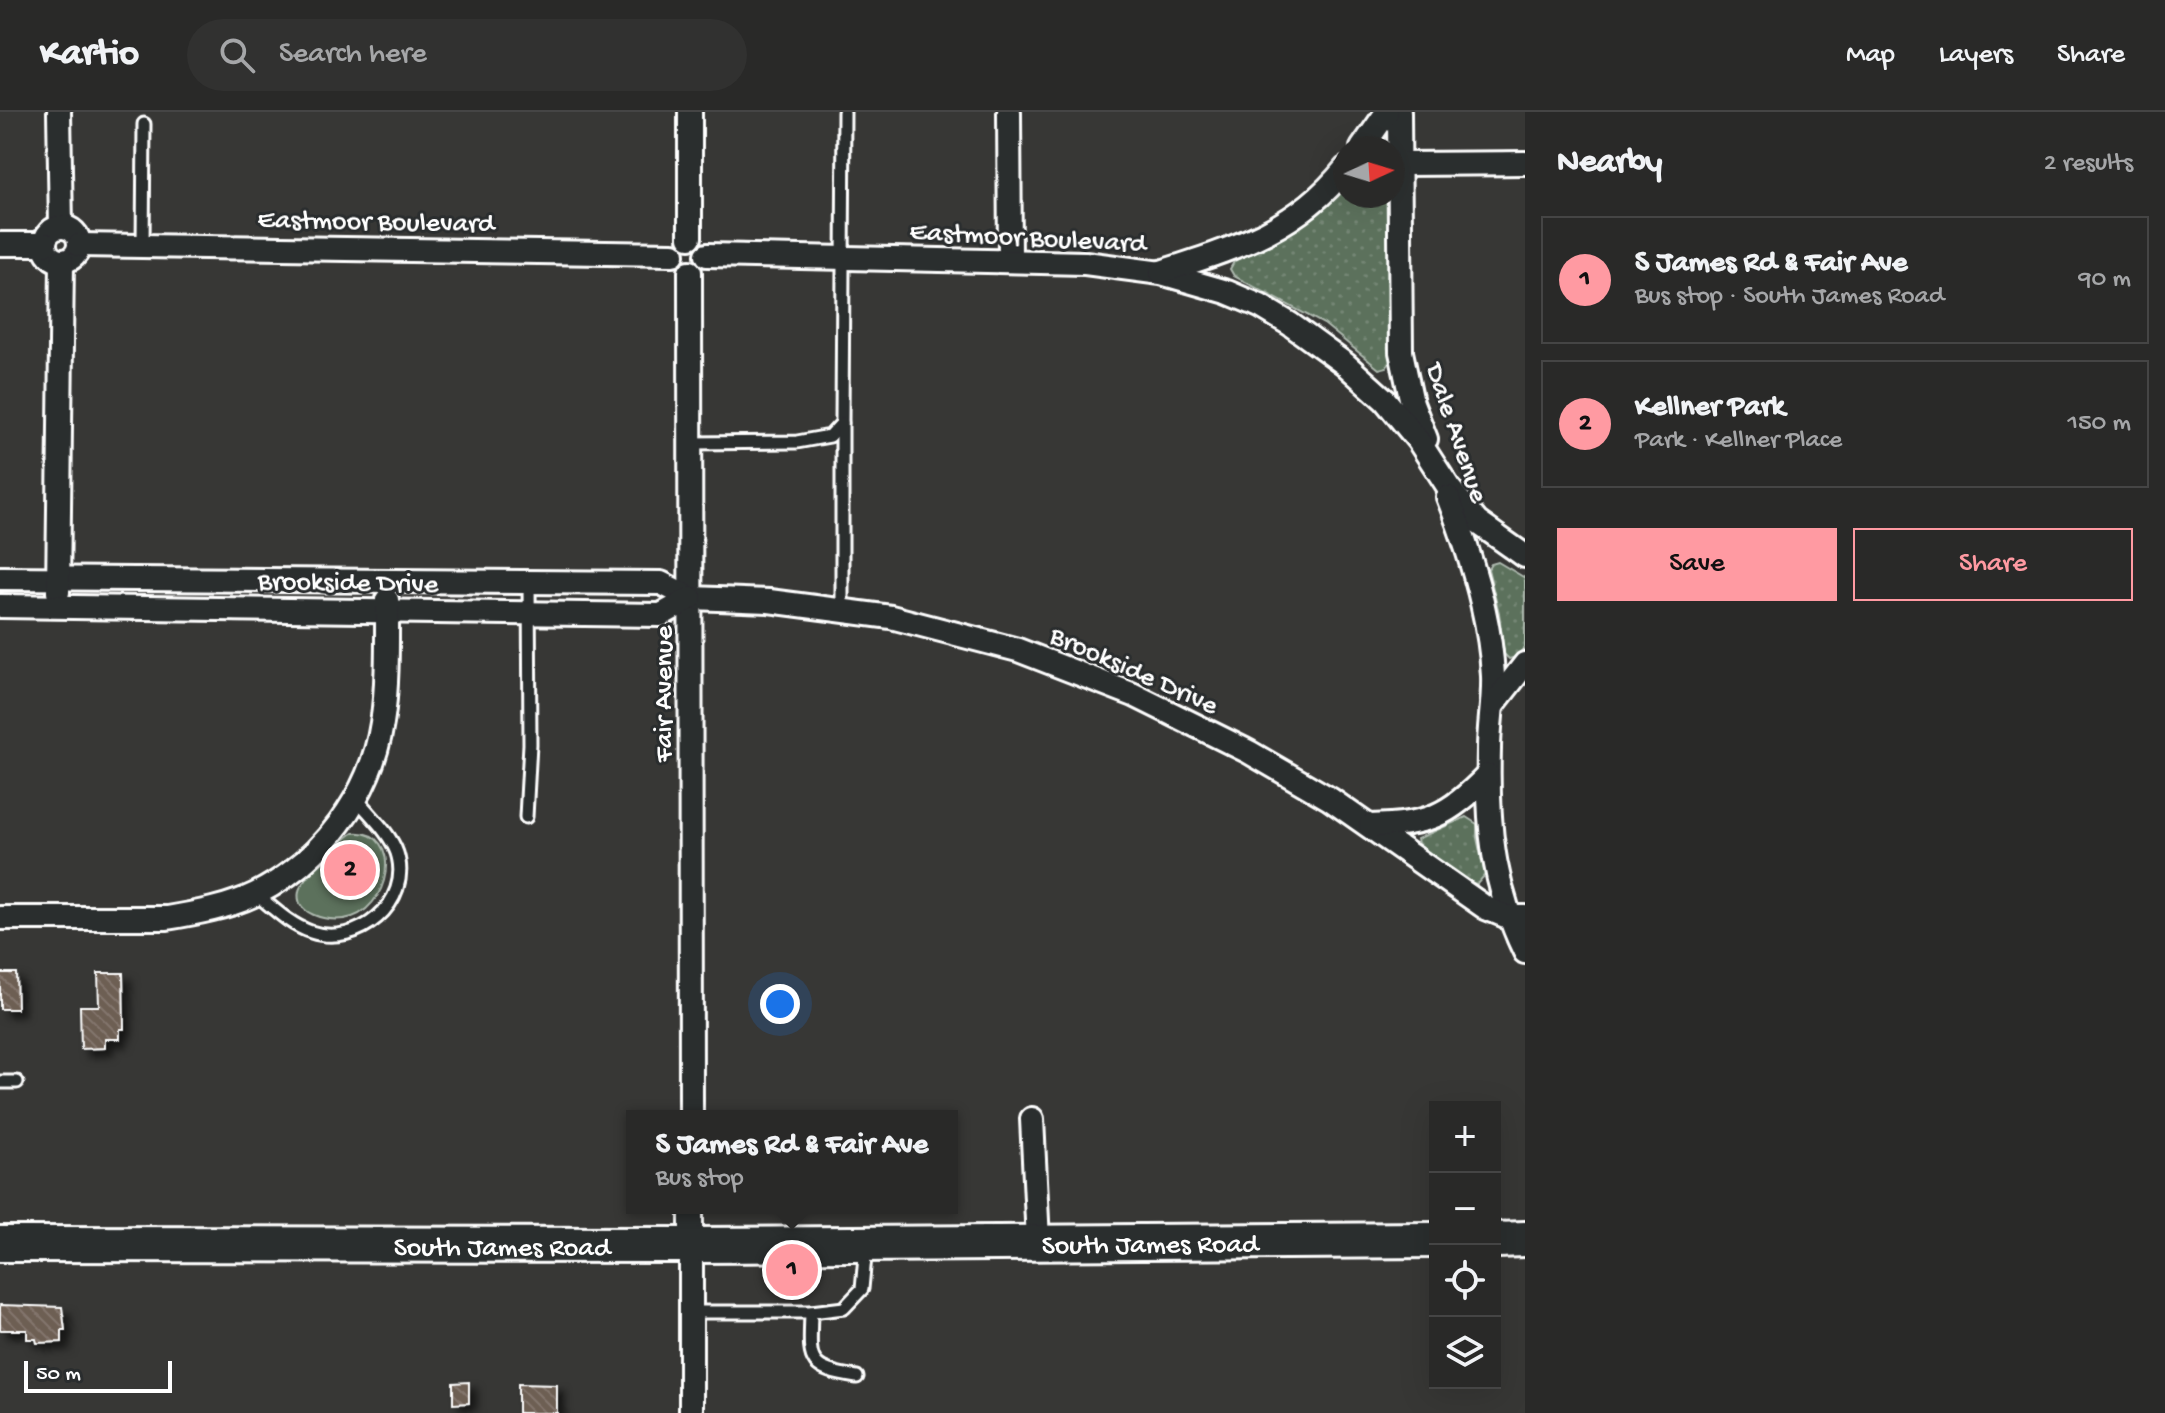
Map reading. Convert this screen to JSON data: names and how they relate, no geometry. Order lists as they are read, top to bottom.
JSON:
{
  "streets": {
    "main road": ["South James Road"],
    "street": [
      "Eastmoor Boulevard",
      "Dale Avenue",
      "Brookside Drive",
      "Fair Avenue"
    ]
  },
  "crossings": [
    ["Eastmoor Boulevard", "Dale Avenue"],
    ["Eastmoor Boulevard", "Fair Avenue"],
    ["Dale Avenue", "Brookside Drive"],
    ["Brookside Drive", "Fair Avenue"]
  ],
  "scale_bar": "50 m",
  "north": "right",
  "page": {
    "header": "Kartio",
    "search": "Search here",
    "nav": ["Map", "Layers", "Share"],
    "heading": ["Nearby", "2 results"],
    "list": [
      {
        "mark": "1",
        "name": "S James Rd & Fair Ave",
        "note": "Bus stop · South James Road",
        "value": "90 m"
      },
      {
        "mark": "2",
        "name": "Kellner Park",
        "note": "Park · Kellner Place",
        "value": "150 m"
      }
    ],
    "buttons": ["Save", "Share"],
    "pins": ["2", "1"],
    "map_buttons": ["+", "−"],
    "popup": ["S James Rd & Fair Ave", "Bus stop"],
    "scale": "50 m"
  }
}
